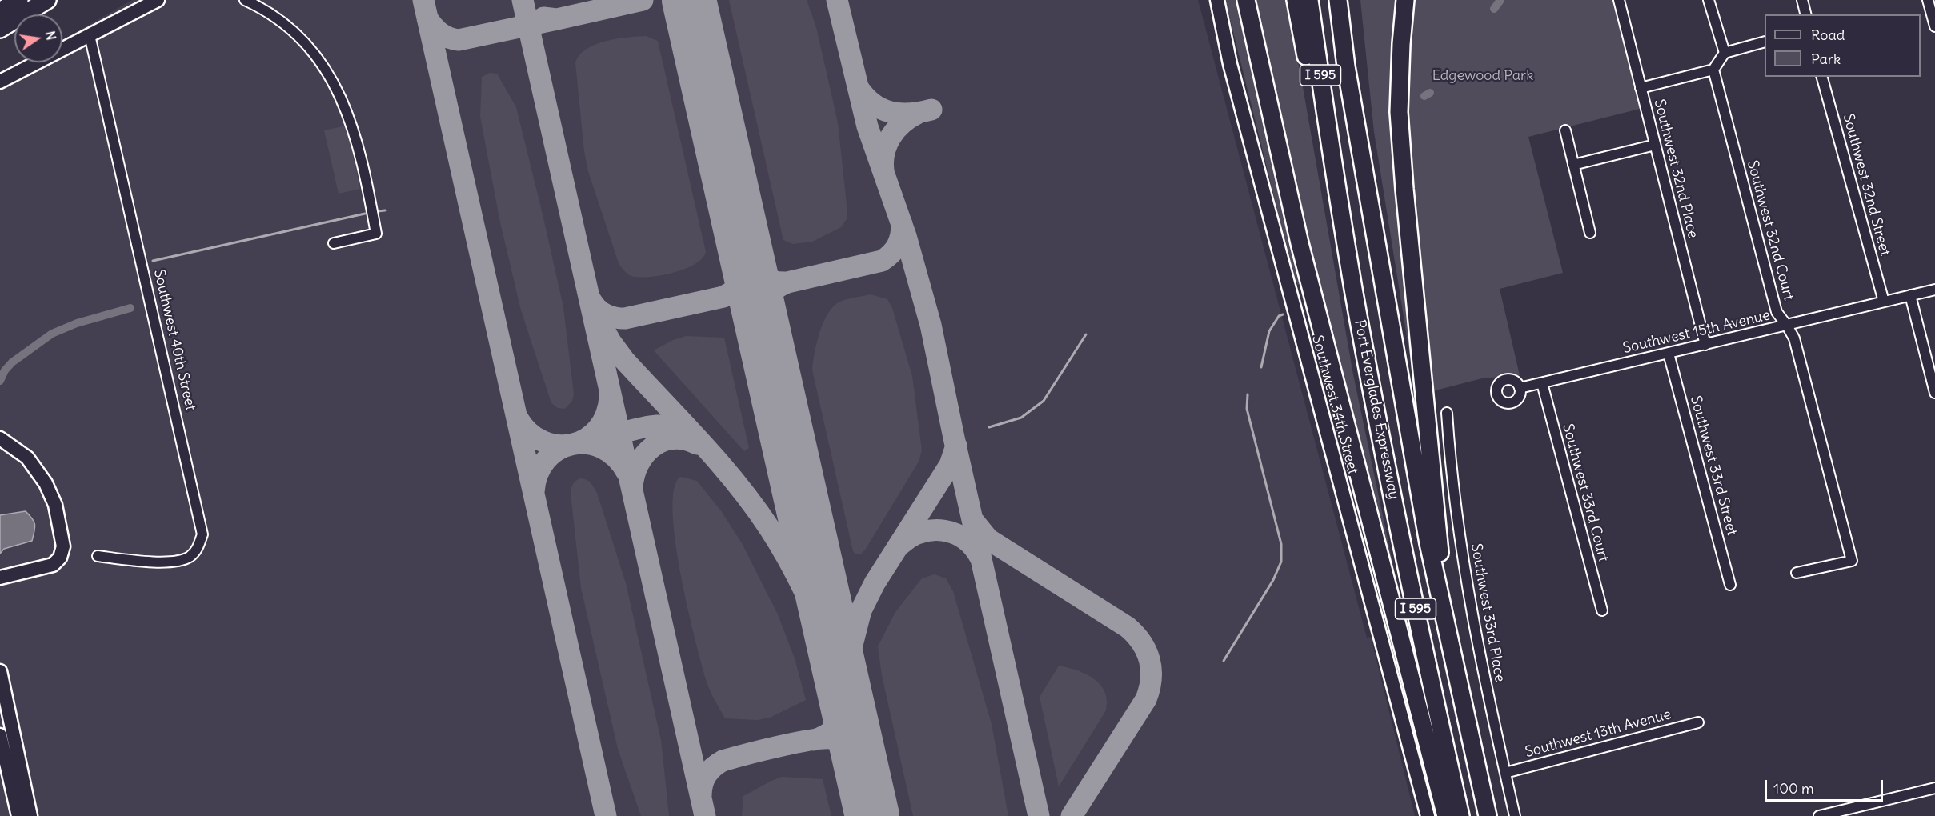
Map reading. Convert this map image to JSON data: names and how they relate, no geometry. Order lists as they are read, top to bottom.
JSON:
{
  "streets": {
    "highway": ["I 595", "Port Everglades Expressway"],
    "street": [
      "Southwest 32nd Place",
      "Southwest 32nd Street",
      "Southwest 32nd Court",
      "Southwest 15th Avenue",
      "Southwest 40th Street",
      "Southwest 34th Street",
      "Southwest 33rd Street",
      "Southwest 33rd Court",
      "Southwest 33rd Place",
      "Southwest 13th Avenue"
    ]
  },
  "crossings": [
    ["Southwest 32nd Place", "Southwest 15th Avenue"],
    ["Southwest 32nd Street", "Southwest 15th Avenue"],
    ["Southwest 32nd Court", "Southwest 15th Avenue"],
    ["Southwest 15th Avenue", "Southwest 33rd Street"],
    ["Southwest 15th Avenue", "Southwest 33rd Court"],
    ["Southwest 33rd Place", "Southwest 13th Avenue"]
  ],
  "parks": ["Edgewood Park"],
  "legend": ["Road", "Park"],
  "scale_bar": "100 m",
  "north": "right"
}
